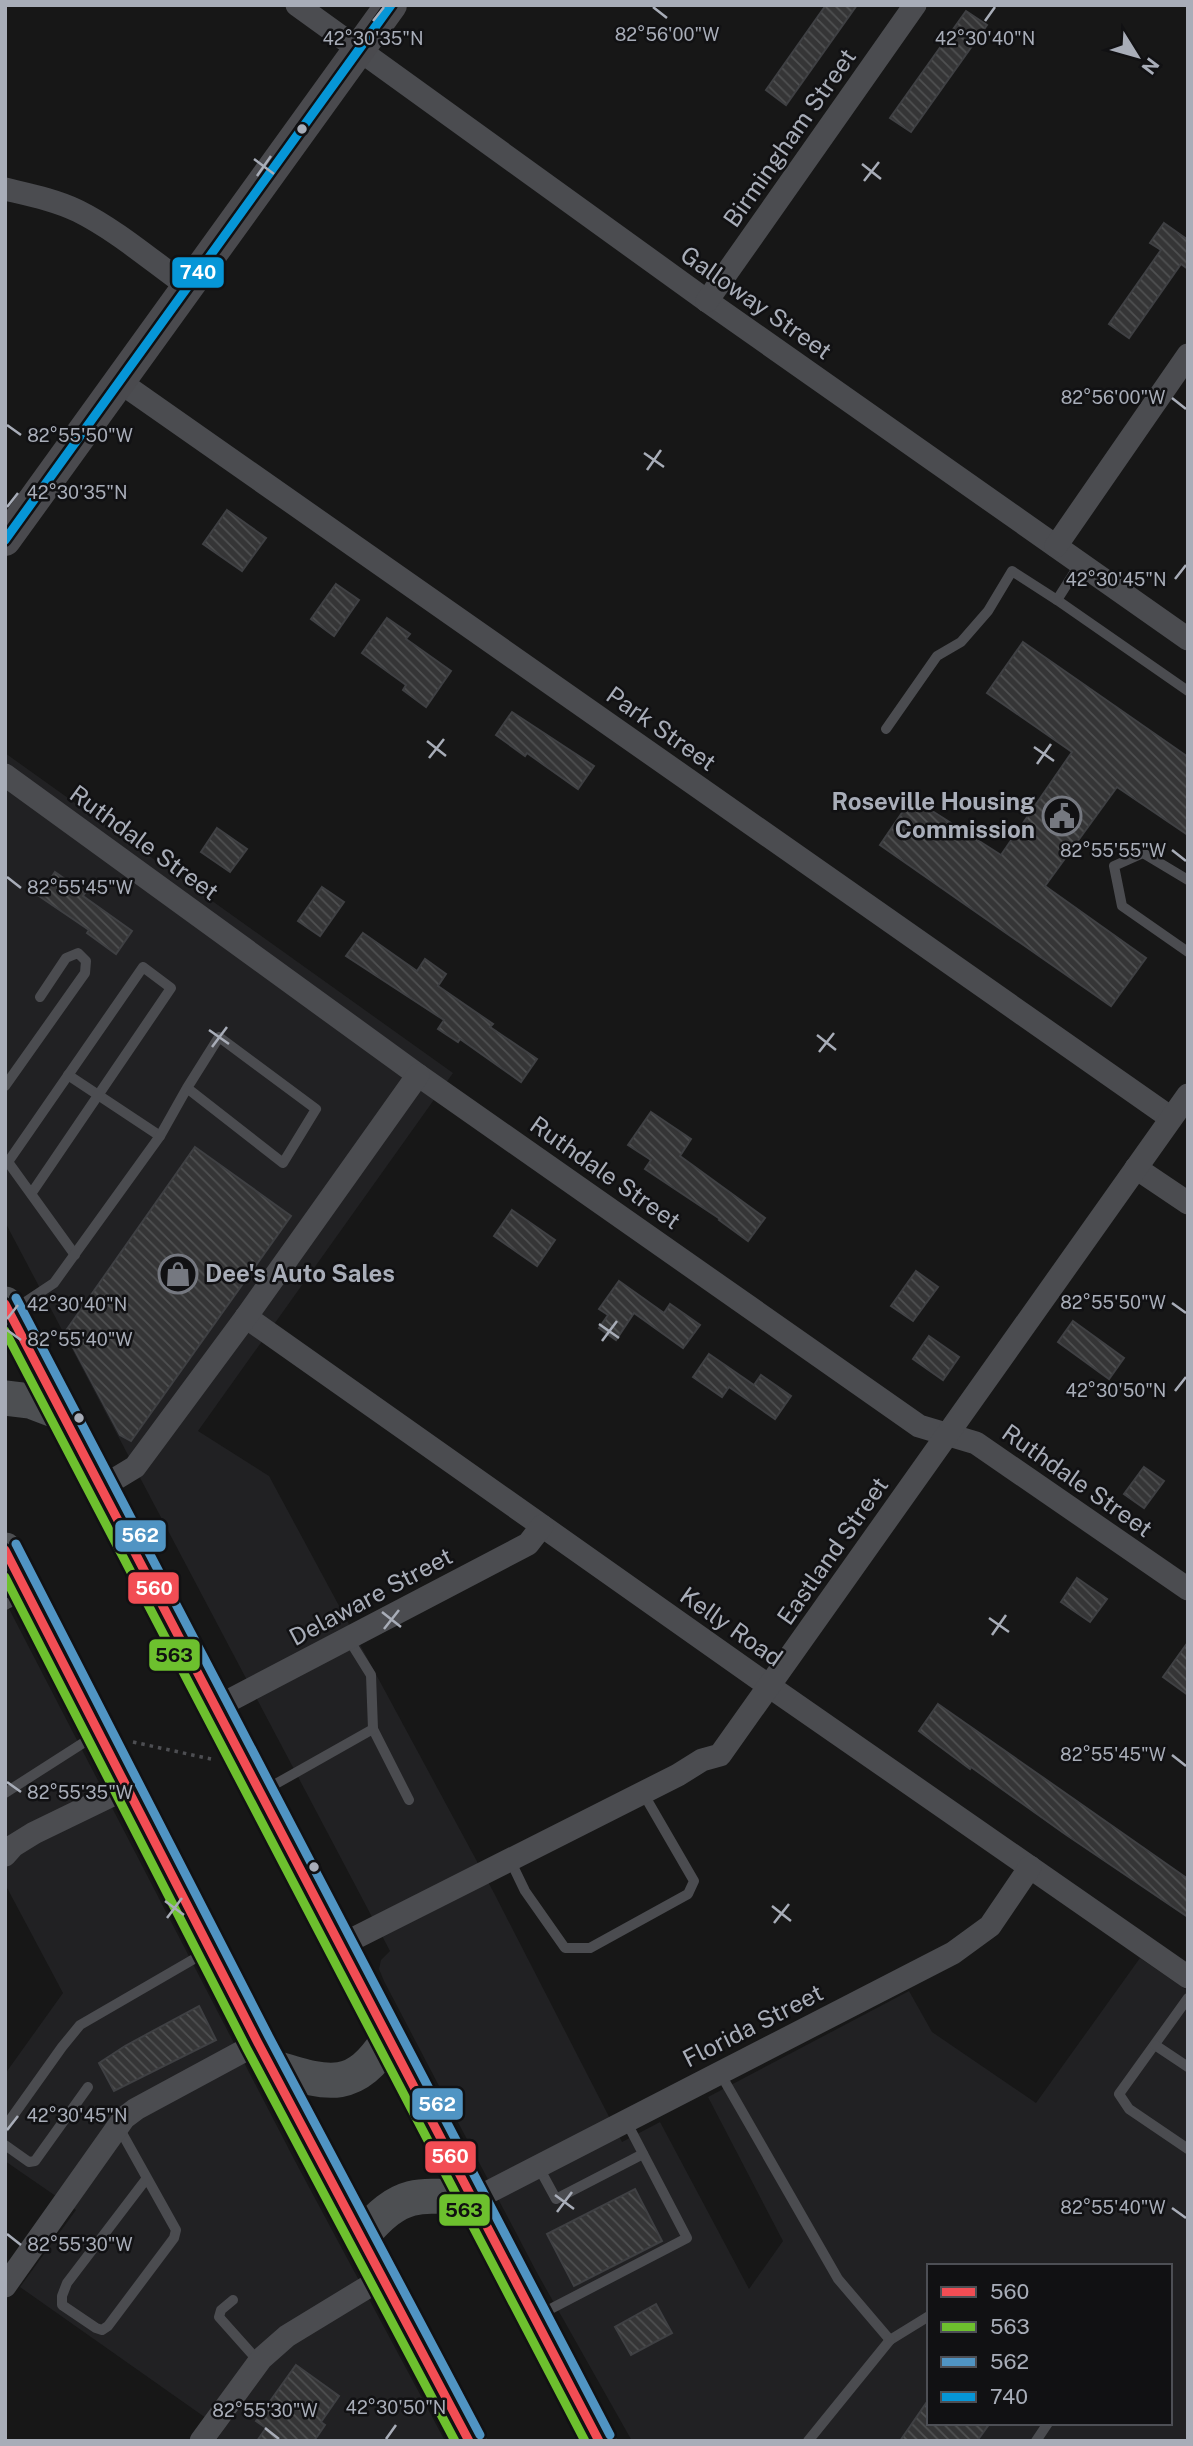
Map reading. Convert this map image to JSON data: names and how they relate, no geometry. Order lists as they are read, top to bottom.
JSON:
{
  "streets": {
    "street": [
      "Birmingham Street",
      "Galloway Street",
      "Park Street",
      "Ruthdale Street",
      "Eastland Street",
      "Delaware Street",
      "Kelly Road",
      "Florida Street"
    ]
  },
  "crossings": [
    ["Birmingham Street", "Galloway Street"],
    ["Park Street", "Eastland Street"],
    ["Ruthdale Street", "Eastland Street"],
    ["Eastland Street", "Kelly Road"],
    ["Delaware Street", "Kelly Road"],
    ["Kelly Road", "Florida Street"]
  ],
  "places": {
    "public building": ["Roseville Housing Commission"],
    "shop": ["Dee's Auto Sales"]
  },
  "lines": [
    "transit line 740",
    "transit line 562",
    "transit line 560",
    "transit line 563"
  ],
  "legend": [
    "560",
    "563",
    "562",
    "740"
  ],
  "north": "bottom right",
  "coordinates": [
    "82°56'00\"W",
    "42°30'35\"N",
    "42°30'40\"N",
    "82°55'50\"W",
    "42°30'45\"N",
    "82°55'55\"W",
    "82°55'45\"W",
    "82°55'40\"W",
    "42°30'50\"N",
    "82°55'35\"W",
    "82°55'30\"W"
  ]
}
